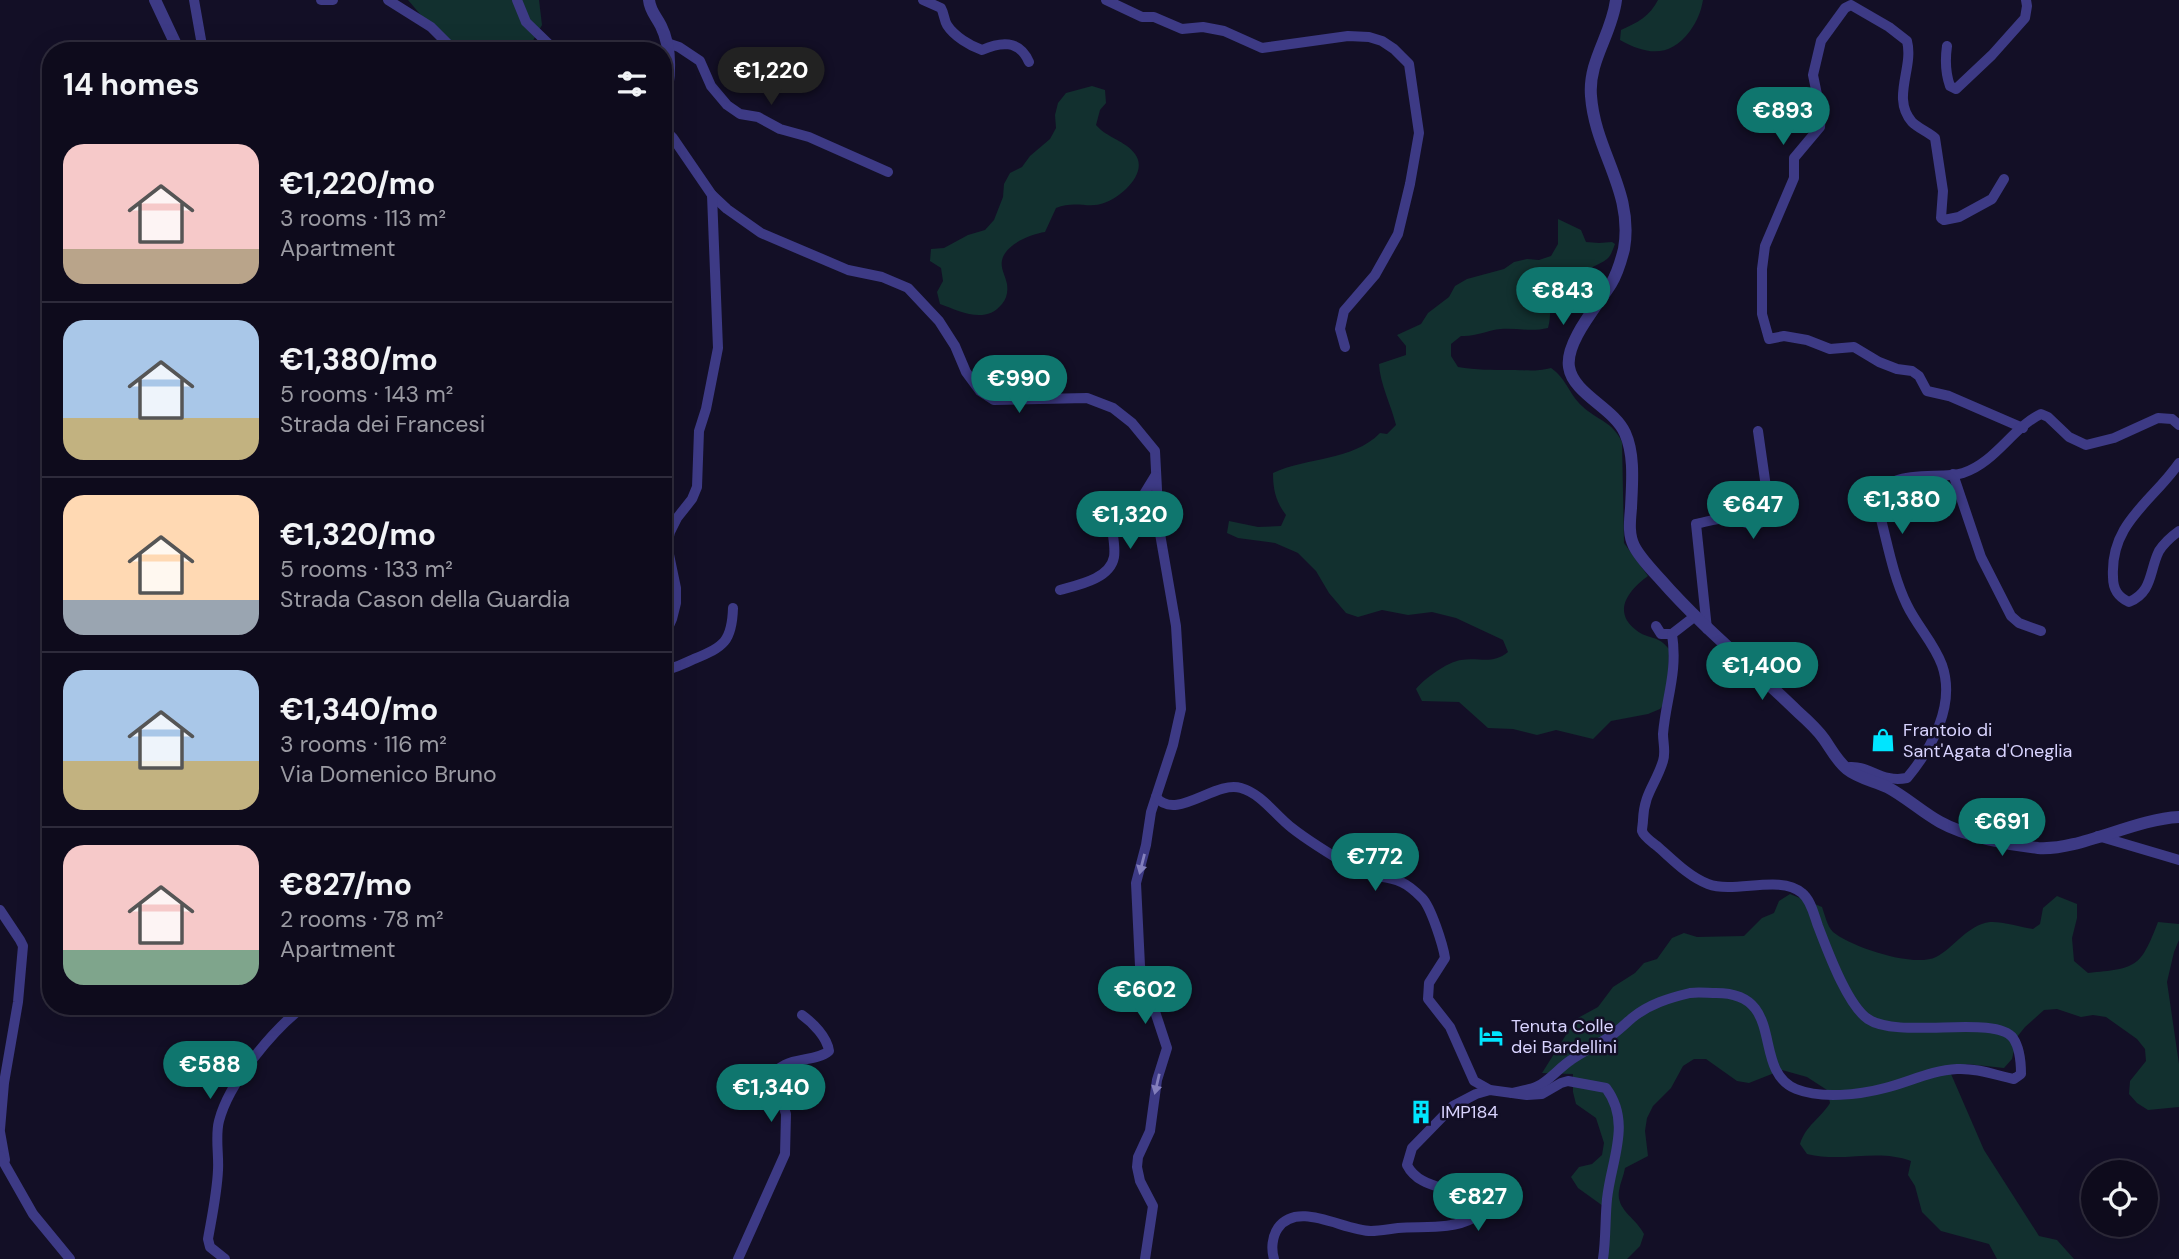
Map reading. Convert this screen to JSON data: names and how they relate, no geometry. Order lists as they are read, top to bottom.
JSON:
{
  "places": {
    "shop": ["Frantoio di Sant'Agata d'Oneglia"],
    "hotel": ["Tenuta Colle dei Bardellini"],
    "building": ["IMP184"]
  },
  "page": {
    "heading": "14 homes",
    "price": [
      "€1,220",
      "€893",
      "€843",
      "€990",
      "€1,380",
      "€647",
      "€1,320",
      "€1,400",
      "€691",
      "€772",
      "€602",
      "€588",
      "€1,340",
      "€827"
    ],
    "list": [
      {
        "name": "€1,220/mo",
        "note": "3 rooms · 113 m² · Apartment"
      },
      {
        "name": "€1,380/mo",
        "note": "5 rooms · 143 m² · Strada dei Francesi"
      },
      {
        "name": "€1,320/mo",
        "note": "5 rooms · 133 m² · Strada Cason della Guardia"
      },
      {
        "name": "€1,340/mo",
        "note": "3 rooms · 116 m² · Via Domenico Bruno"
      },
      {
        "name": "€827/mo",
        "note": "2 rooms · 78 m² · Apartment"
      }
    ]
  }
}
